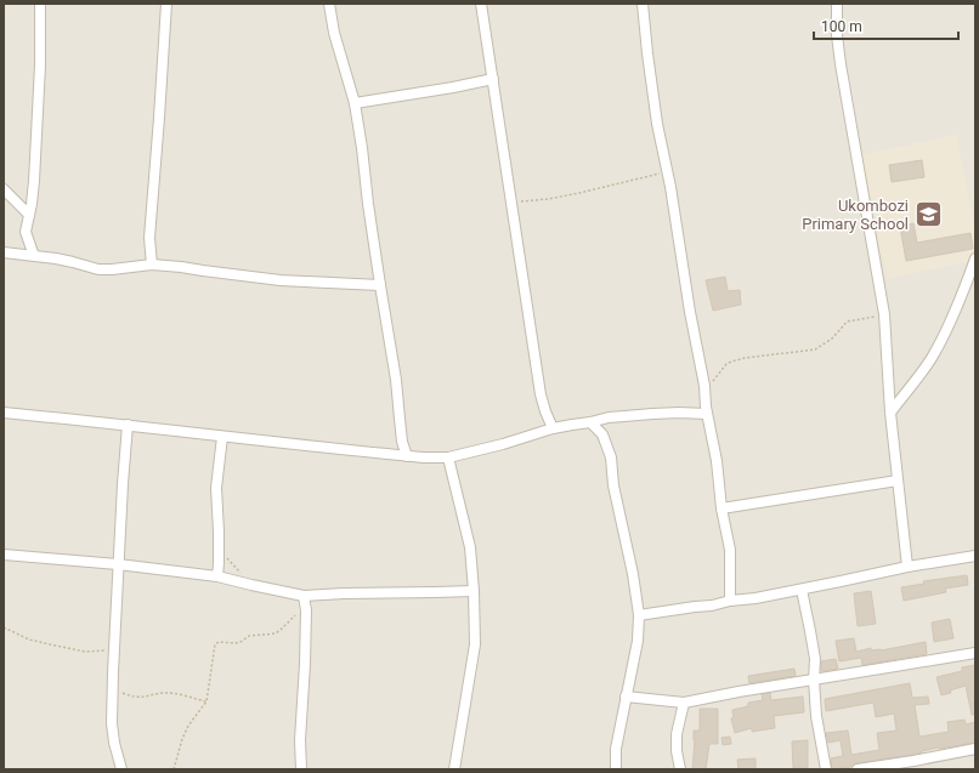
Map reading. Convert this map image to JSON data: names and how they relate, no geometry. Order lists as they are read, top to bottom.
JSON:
{
  "places": {
    "school or university": ["Ukombozi Primary School"]
  },
  "scale_bar": "100 m"
}
